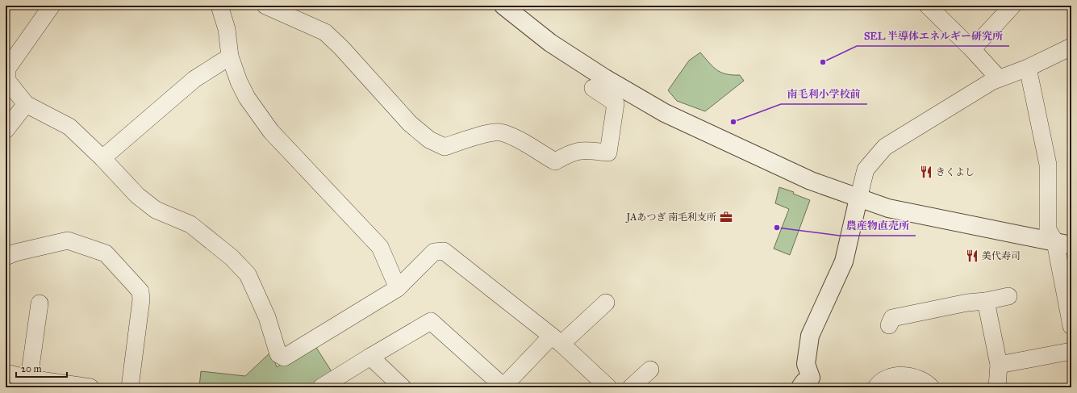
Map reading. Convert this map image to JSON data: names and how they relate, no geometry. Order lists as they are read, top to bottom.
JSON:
{
  "places": {
    "other": ["SEL 半導体エネルギー研究所", "南毛利小学校前", "農産物直売所"],
    "restaurant": ["きくよし", "美代寿司"],
    "office": ["JAあつぎ 南毛利支所"]
  },
  "scale_bar": "20 m"
}
